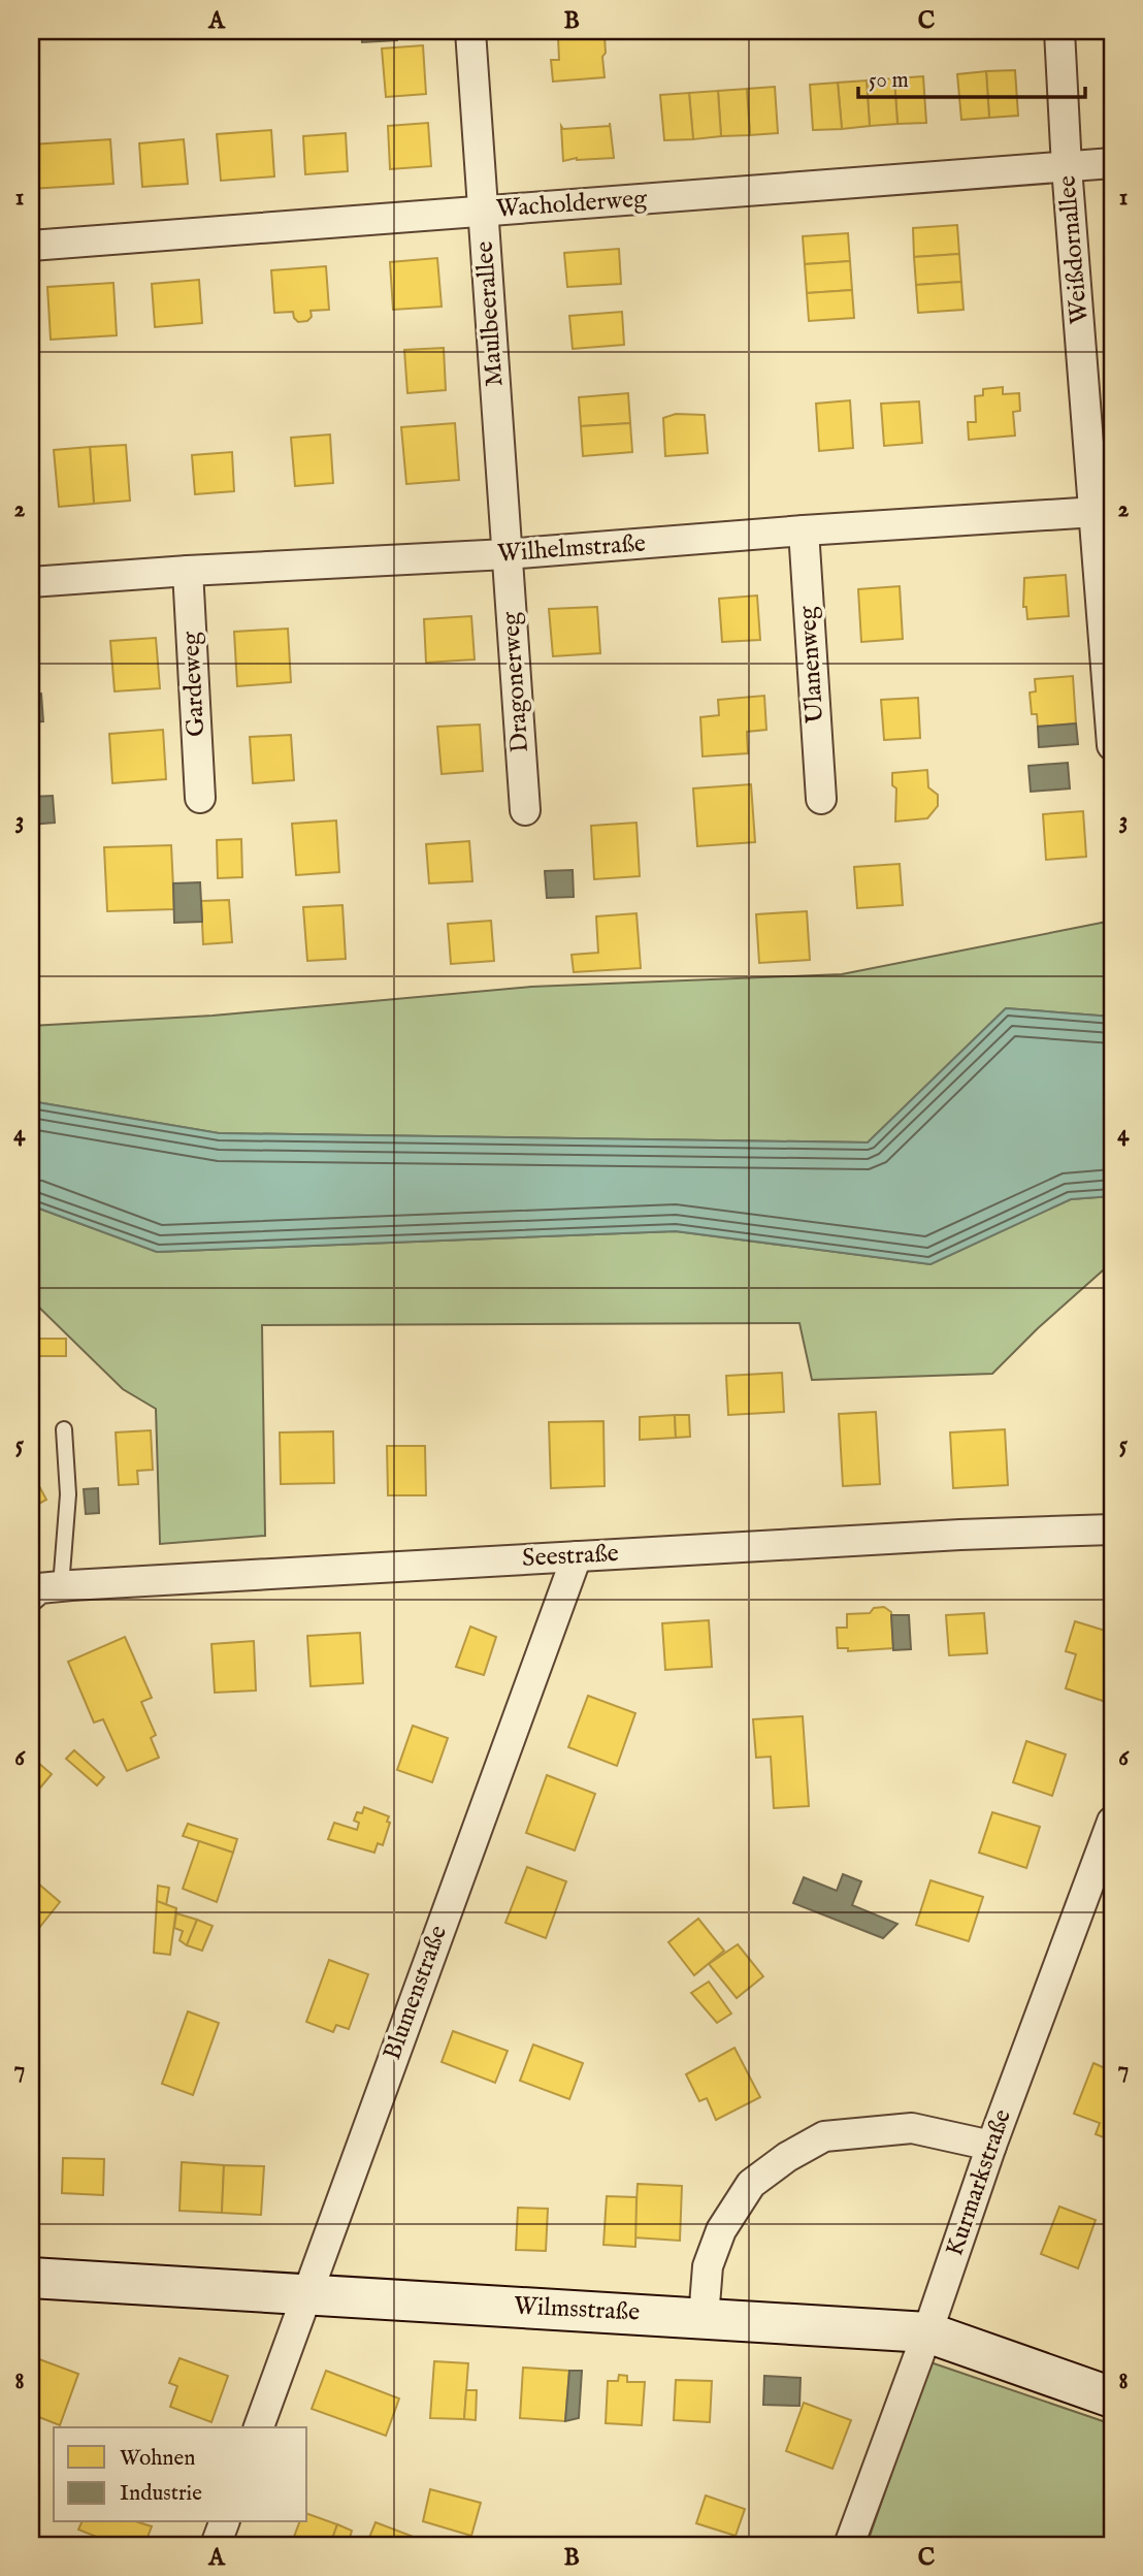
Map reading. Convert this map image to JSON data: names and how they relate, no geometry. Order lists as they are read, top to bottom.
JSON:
{
  "streets": {
    "street": [
      "Wacholderweg",
      "Weißdornallee",
      "Maulbeerallee",
      "Wilhelmstraße",
      "Ulanenweg",
      "Dragonerweg",
      "Gardeweg",
      "Seestraße",
      "Blumenstraße",
      "Kurmarkstraße",
      "Wilmsstraße"
    ]
  },
  "crossings": [
    ["Wacholderweg", "Weißdornallee"],
    ["Wacholderweg", "Maulbeerallee"],
    ["Weißdornallee", "Wilhelmstraße"],
    ["Maulbeerallee", "Wilhelmstraße"],
    ["Maulbeerallee", "Dragonerweg"],
    ["Wilhelmstraße", "Ulanenweg"],
    ["Wilhelmstraße", "Dragonerweg"],
    ["Wilhelmstraße", "Gardeweg"],
    ["Seestraße", "Blumenstraße"],
    ["Blumenstraße", "Wilmsstraße"],
    ["Kurmarkstraße", "Wilmsstraße"]
  ],
  "legend": ["Wohnen", "Industrie"],
  "scale_bar": "50 m",
  "grid": {
    "columns": ["A", "B", "C"],
    "rows": [
      "1",
      "2",
      "3",
      "4",
      "5",
      "6",
      "7",
      "8"
    ]
  }
}
